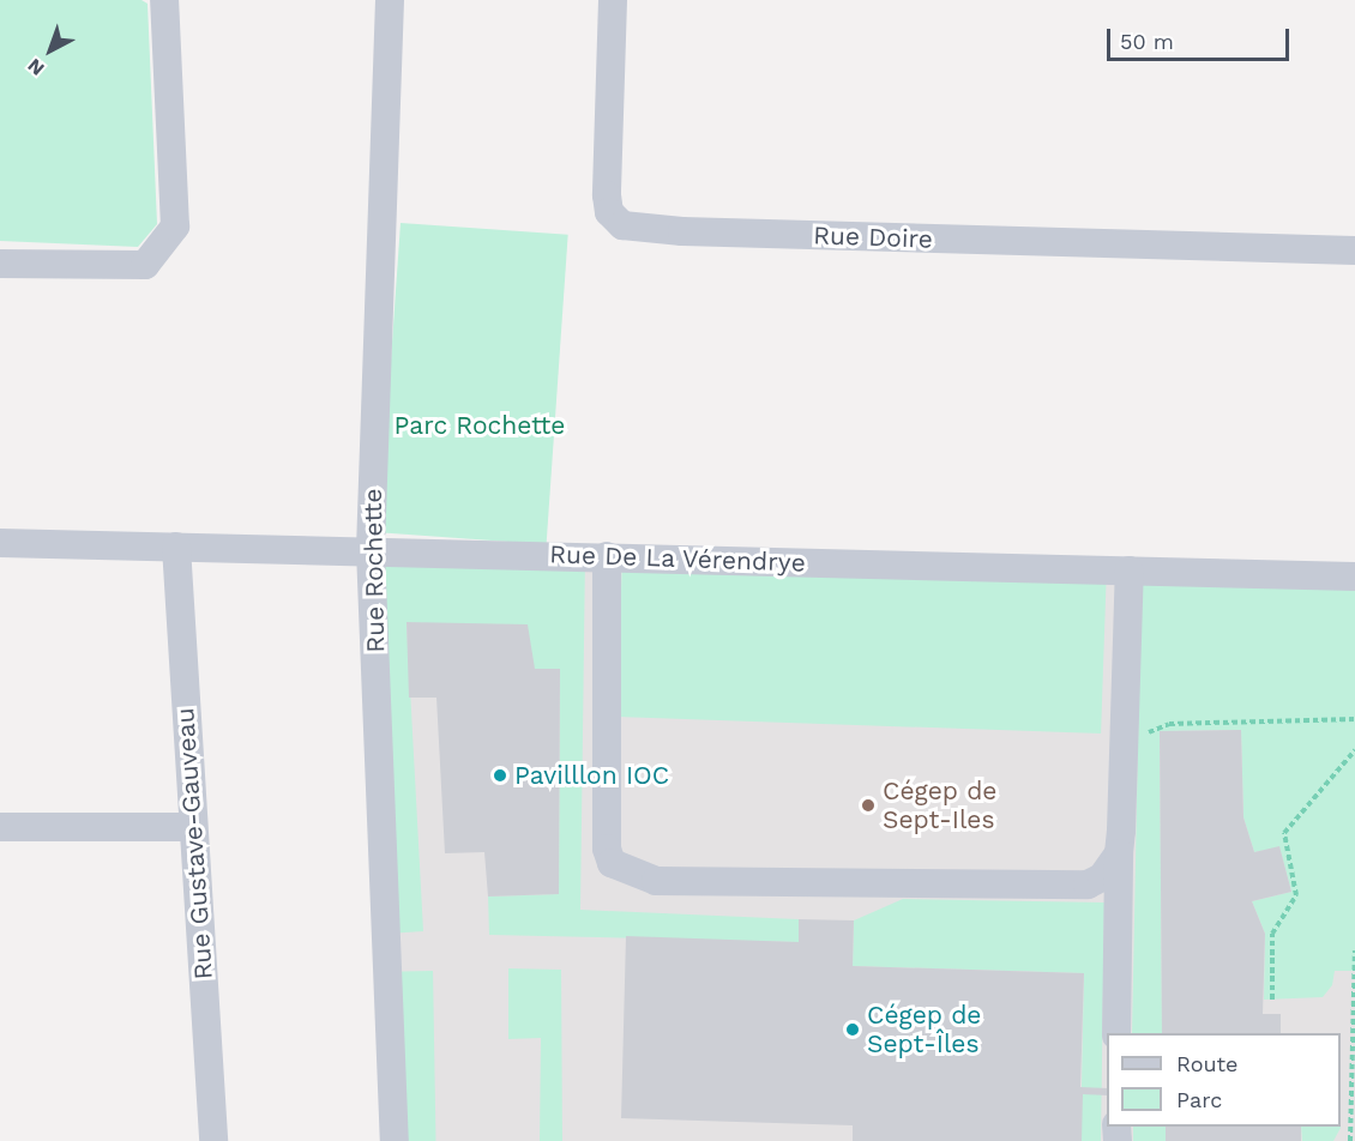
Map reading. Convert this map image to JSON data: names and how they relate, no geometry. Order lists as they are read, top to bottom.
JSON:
{
  "streets": {
    "street": [
      "Rue Doire",
      "Rue De La Vérendrye",
      "Rue Rochette",
      "Rue Gustave-Gauveau"
    ]
  },
  "crossings": [
    ["Rue De La Vérendrye", "Rue Rochette"],
    ["Rue De La Vérendrye", "Rue Gustave-Gauveau"]
  ],
  "parks": ["Parc Rochette"],
  "places": ["Pavilllon IOC", "Cégep de Sept-Iles", "Cégep de Sept-Îles"],
  "legend": ["Route", "Parc"],
  "scale_bar": "50 m",
  "north": "bottom left"
}
